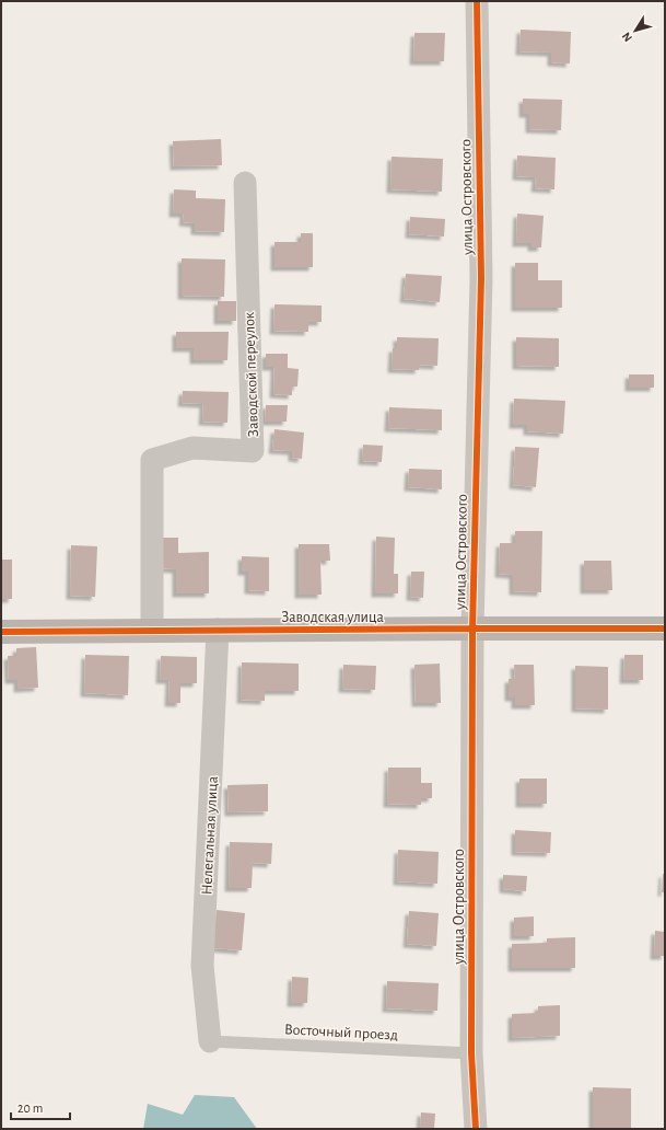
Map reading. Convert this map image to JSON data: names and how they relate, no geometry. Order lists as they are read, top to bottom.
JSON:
{
  "streets": {
    "street": [
      "улица Островского",
      "Заводской переулок",
      "Заводская улица",
      "Нелегальная улица"
    ],
    "lane": ["Восточный проезд"]
  },
  "crossings": [
    ["улица Островского", "Заводская улица"],
    ["улица Островского", "Восточный проезд"],
    ["Заводской переулок", "Заводская улица"],
    ["Заводская улица", "Нелегальная улица"],
    ["Нелегальная улица", "Восточный проезд"]
  ],
  "scale_bar": "20 m",
  "north": "bottom left"
}
